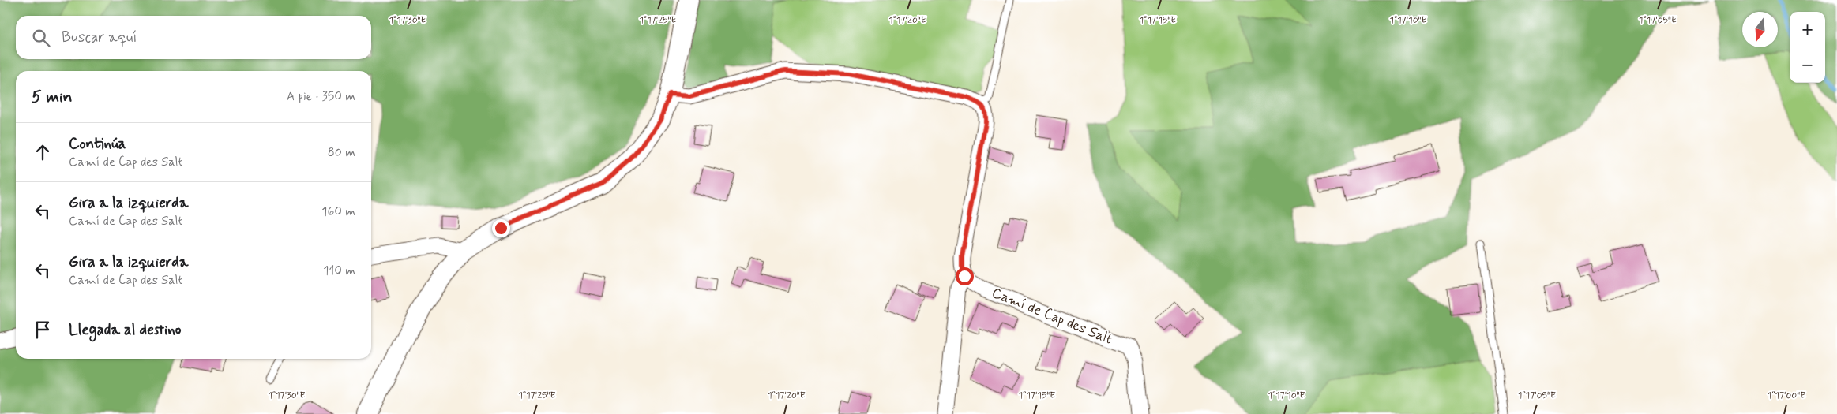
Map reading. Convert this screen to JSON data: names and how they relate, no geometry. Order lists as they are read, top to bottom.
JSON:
{
  "streets": {
    "street": ["Camí de Cap des Salt"]
  },
  "north": "bottom",
  "page": {
    "map_buttons": ["+", "−"],
    "search": "Buscar aquí",
    "heading": ["5 min", "A pie · 350 m"],
    "list": [
      ["Continúa", "Camí de Cap des Salt", "80 m"],
      ["Gira a la izquierda", "Camí de Cap des Salt", "160 m"],
      ["Gira a la izquierda", "Camí de Cap des Salt", "110 m"],
      "Llegada al destino"
    ]
  },
  "coordinates": [
    "1°17'30\"E",
    "1°17'25\"E",
    "1°17'20\"E",
    "1°17'15\"E",
    "1°17'10\"E",
    "1°17'05\"E",
    "1°17'00\"E"
  ]
}
